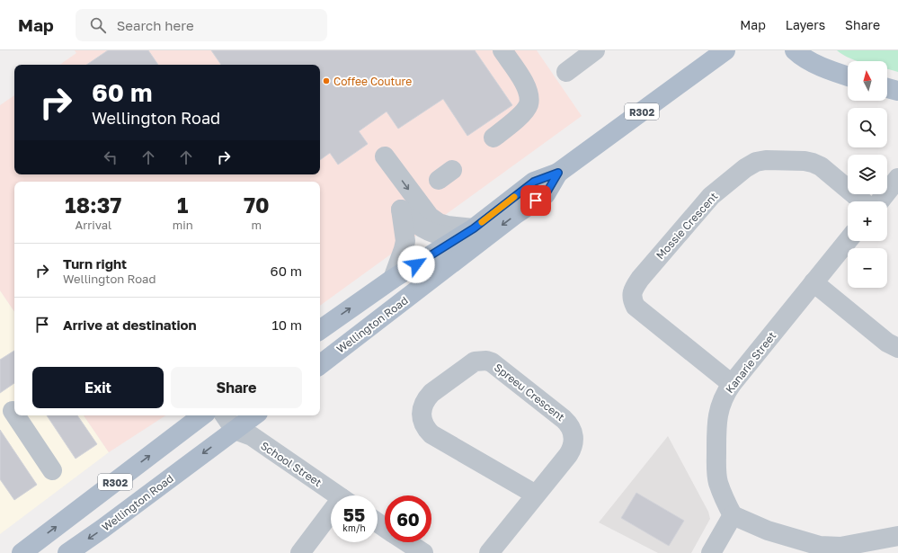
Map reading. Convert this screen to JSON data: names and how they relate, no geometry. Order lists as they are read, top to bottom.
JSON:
{
  "streets": {
    "main road": ["R302", "Wellington Road"],
    "street": [
      "Mossie Crescent",
      "Kanarie Street",
      "Spreeu Crescent",
      "School Street"
    ]
  },
  "crossings": [
    ["Mossie Crescent", "Kanarie Street"],
    ["Wellington Road", "School Street"]
  ],
  "places": ["Coffee Couture"],
  "north": "top",
  "page": {
    "header": "Map",
    "search": "Search here",
    "nav": ["Map", "Layers", "Share"],
    "map_buttons": ["+", "−"],
    "turn": ["60 m", "Wellington Road"],
    "eta": [
      "18:37",
      "Arrival",
      "1",
      "min",
      "70",
      "m"
    ],
    "list": [
      {
        "name": "Turn right",
        "note": "Wellington Road",
        "value": "60 m"
      },
      {
        "name": "Arrive at destination",
        "value": "10 m"
      }
    ],
    "buttons": ["Exit", "Share"],
    "speed": "55 km/h",
    "limit": "60"
  }
}
